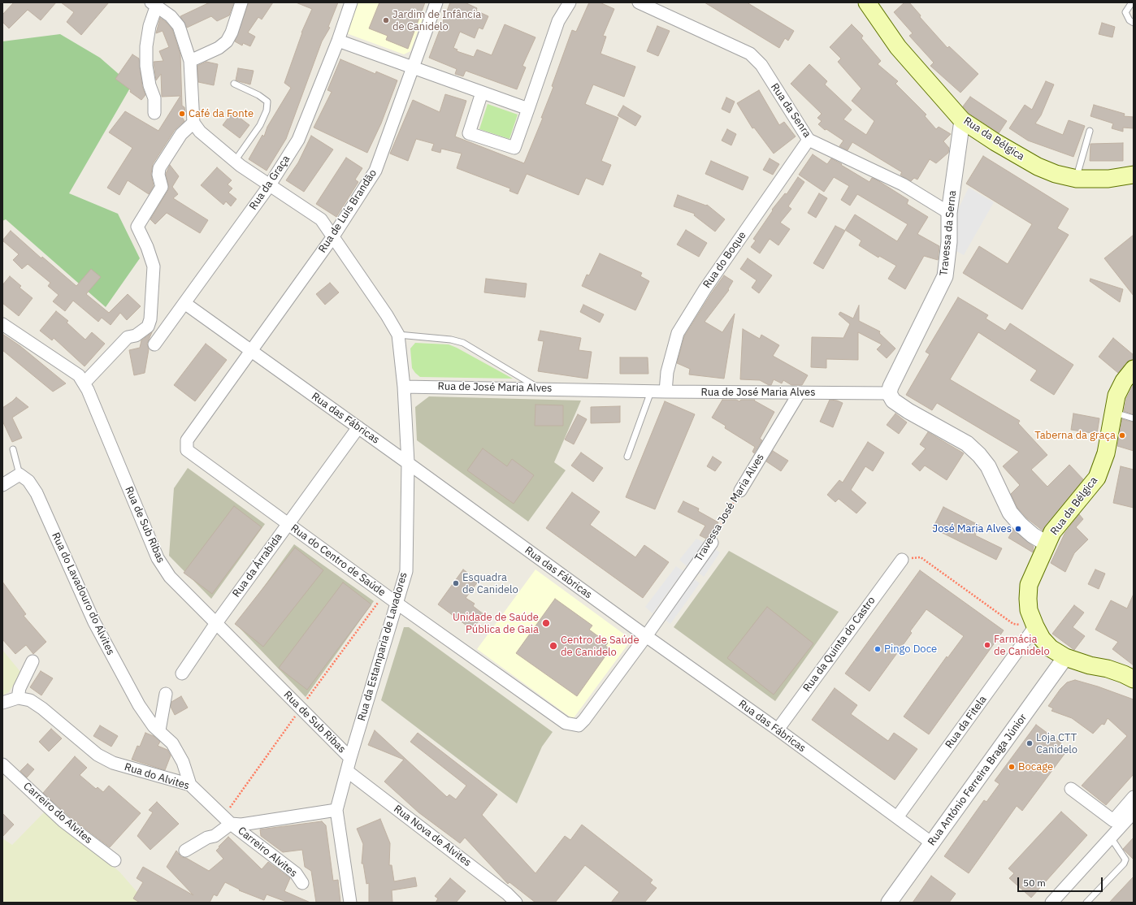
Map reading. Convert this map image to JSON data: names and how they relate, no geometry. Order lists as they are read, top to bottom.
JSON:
{
  "streets": {
    "main road": ["Rua da Bélgica"],
    "street": [
      "Rua da Senra",
      "Rua da Graça",
      "Rua de Luís Brandão",
      "Travessa da Serna",
      "Rua do Boque",
      "Rua de José Maria Alves",
      "Rua das Fábricas",
      "Travessa José Maria Alves",
      "Rua de Sub Ribas",
      "Rua do Centro de Saúde",
      "Rua da Árrabida",
      "Rua do Lavadouro do Alvites",
      "Rua da Quinta do Castro",
      "Rua da Estamparia de Lavadores",
      "Rua da Fitela",
      "Rua do Alvites",
      "Rua António Ferreira Braga Júnior",
      "Carreiro do Alvites",
      "Rua Nova de Alvites",
      "Carreiro Alvites"
    ]
  },
  "crossings": [
    ["Rua da Senra", "Travessa da Serna"],
    ["Rua da Senra", "Rua do Boque"],
    ["Rua da Bélgica", "Travessa da Serna"],
    ["Rua da Bélgica", "Rua da Fitela"],
    ["Rua da Bélgica", "Rua António Ferreira Braga Júnior"],
    ["Rua da Graça", "Rua das Fábricas"],
    ["Rua da Graça", "Rua da Estamparia de Lavadores"],
    ["Rua de Luís Brandão", "Rua das Fábricas"],
    ["Rua de Luís Brandão", "Rua do Centro de Saúde"],
    ["Rua de Luís Brandão", "Rua da Estamparia de Lavadores"],
    ["Travessa da Serna", "Rua de José Maria Alves"],
    ["Rua do Boque", "Rua de José Maria Alves"],
    ["Rua de José Maria Alves", "Travessa José Maria Alves"],
    ["Rua de José Maria Alves", "Rua da Estamparia de Lavadores"],
    ["Rua das Fábricas", "Travessa José Maria Alves"],
    ["Rua das Fábricas", "Rua do Centro de Saúde"],
    ["Rua das Fábricas", "Rua da Árrabida"],
    ["Rua das Fábricas", "Rua da Quinta do Castro"],
    ["Rua das Fábricas", "Rua da Estamparia de Lavadores"],
    ["Rua das Fábricas", "Rua da Fitela"],
    ["Rua das Fábricas", "Rua António Ferreira Braga Júnior"],
    ["Travessa José Maria Alves", "Rua do Centro de Saúde"],
    ["Rua de Sub Ribas", "Rua da Árrabida"],
    ["Rua de Sub Ribas", "Rua da Estamparia de Lavadores"],
    ["Rua do Centro de Saúde", "Rua da Árrabida"],
    ["Rua do Centro de Saúde", "Rua da Estamparia de Lavadores"],
    ["Rua do Lavadouro do Alvites", "Rua do Alvites"],
    ["Rua da Estamparia de Lavadores", "Rua Nova de Alvites"],
    ["Rua do Alvites", "Carreiro Alvites"]
  ],
  "places": [
    "Jardim de Infância de Canidelo",
    "Café da Fonte",
    "Taberna da graça",
    "José Maria Alves",
    "Esquadra de Canidelo",
    "Unidade de Saúde Pública de Gaia",
    "Farmácia de Canidelo",
    "Centro de Saúde de Canidelo",
    "Pingo Doce",
    "Loja CTT Canidelo",
    "Bocage"
  ],
  "scale_bar": "50 m"
}
